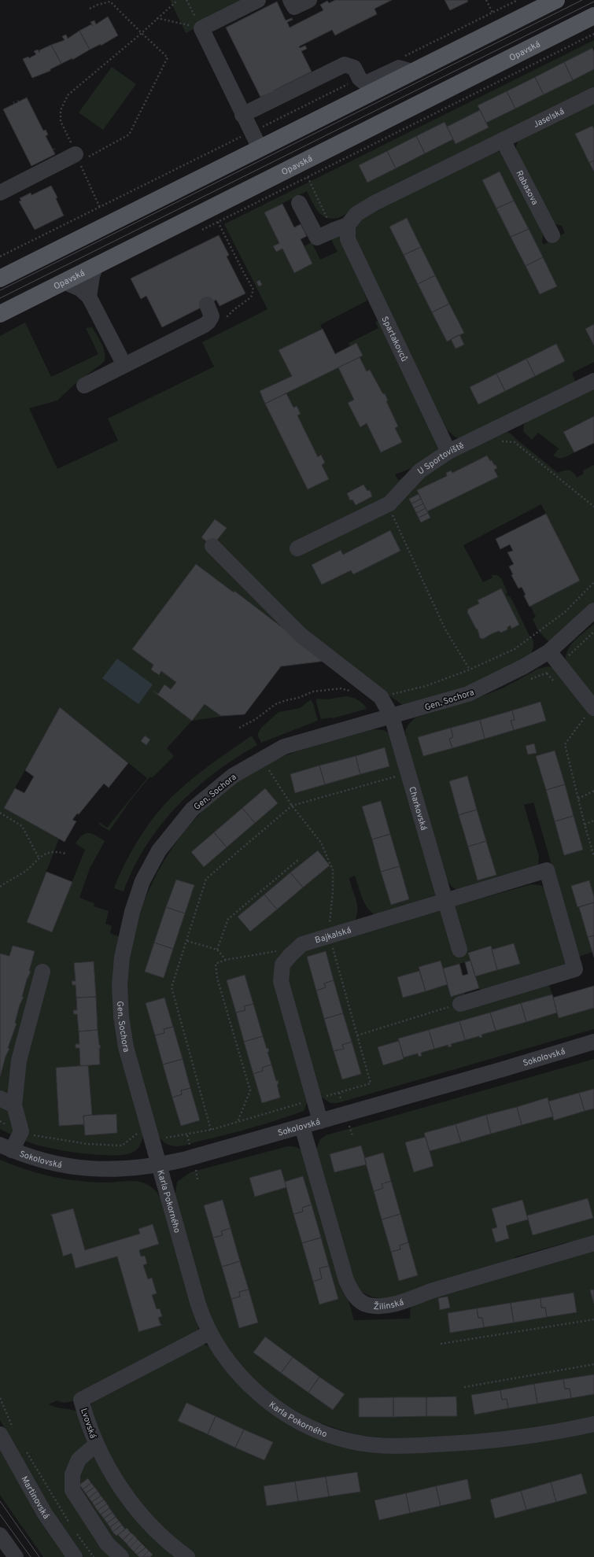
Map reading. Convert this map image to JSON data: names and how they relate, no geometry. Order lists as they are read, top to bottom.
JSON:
{
  "streets": {
    "main road": ["Opavská"],
    "street": [
      "Jaselská",
      "Rabasova",
      "Spartakovců",
      "U Sportoviště",
      "Gen. Sochora",
      "Charkovská",
      "Bajkalská",
      "Sokolovská",
      "Karla Pokorného",
      "Žilinská",
      "Lvovská",
      "Martinovská"
    ]
  },
  "crossings": [
    ["Jaselská", "Rabasova"],
    ["Spartakovců", "U Sportoviště"],
    ["Gen. Sochora", "Charkovská"],
    ["Gen. Sochora", "Sokolovská"],
    ["Gen. Sochora", "Karla Pokorného"],
    ["Charkovská", "Bajkalská"],
    ["Bajkalská", "Sokolovská"],
    ["Sokolovská", "Karla Pokorného"],
    ["Sokolovská", "Žilinská"],
    ["Karla Pokorného", "Lvovská"]
  ]
}
